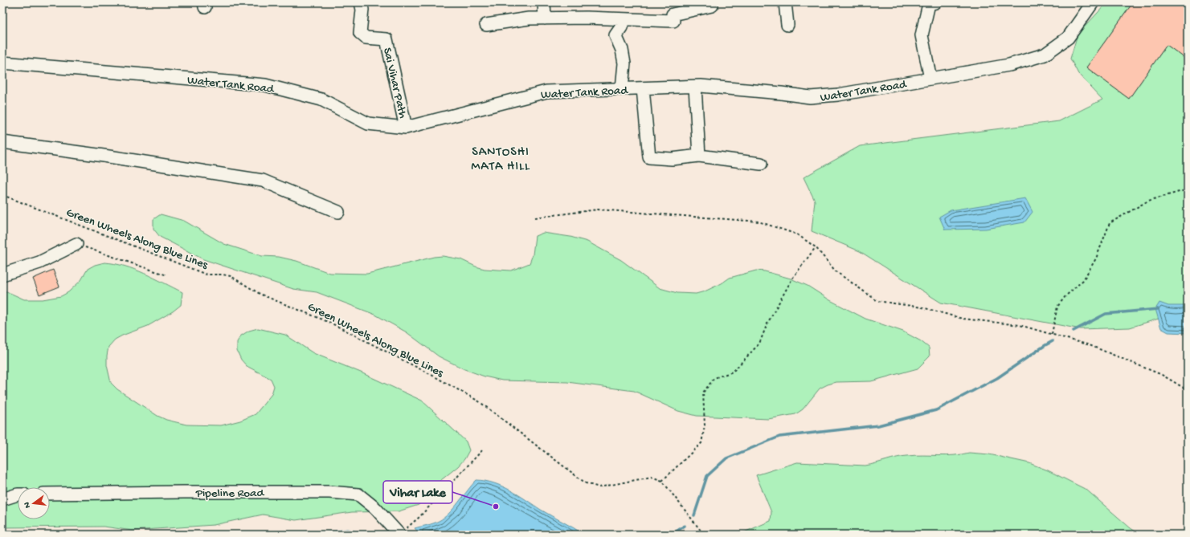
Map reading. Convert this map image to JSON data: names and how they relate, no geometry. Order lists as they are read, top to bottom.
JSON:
{
  "streets": {
    "street": ["Sai Vihar Path", "Water Tank Road", "Pipeline Road"],
    "path": ["Green Wheels Along Blue Lines"]
  },
  "crossings": [
    ["Sai Vihar Path", "Water Tank Road"]
  ],
  "districts": ["SANTOSHI MATA HILL"],
  "places": ["Vihar Lake"],
  "north": "left"
}
